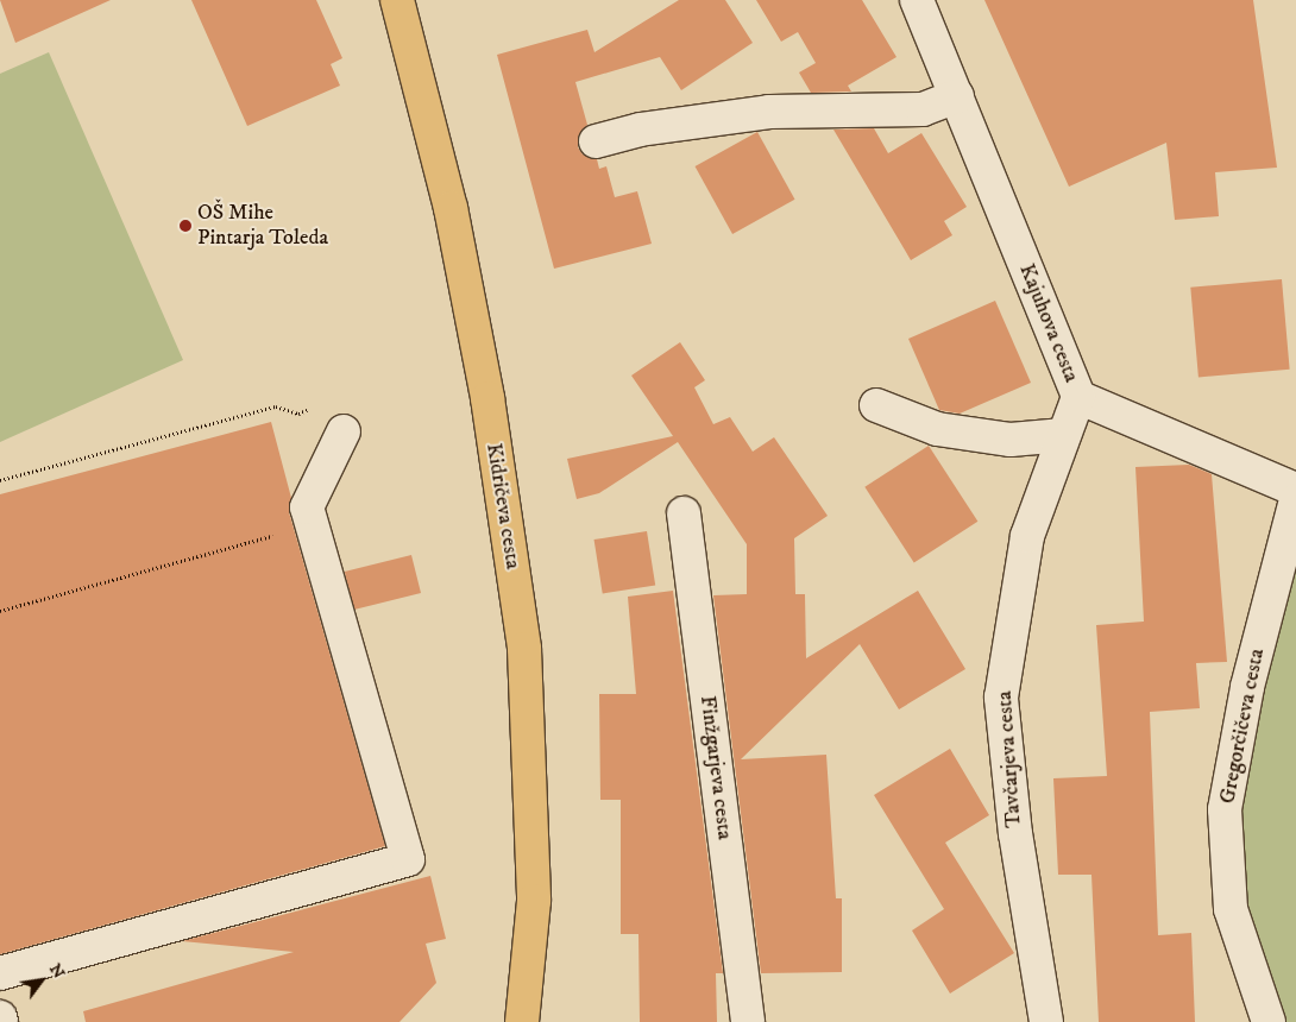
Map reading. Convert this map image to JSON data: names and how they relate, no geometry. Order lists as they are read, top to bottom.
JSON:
{
  "streets": {
    "main road": ["Kidričeva cesta"],
    "street": [
      "Kajuhova cesta",
      "Gregorčičeva cesta",
      "Tavčarjeva cesta",
      "Finžgarjeva cesta"
    ]
  },
  "crossings": [
    ["Kajuhova cesta", "Tavčarjeva cesta"]
  ],
  "places": ["OŠ Mihe Pintarja Toleda"],
  "north": "top right"
}
